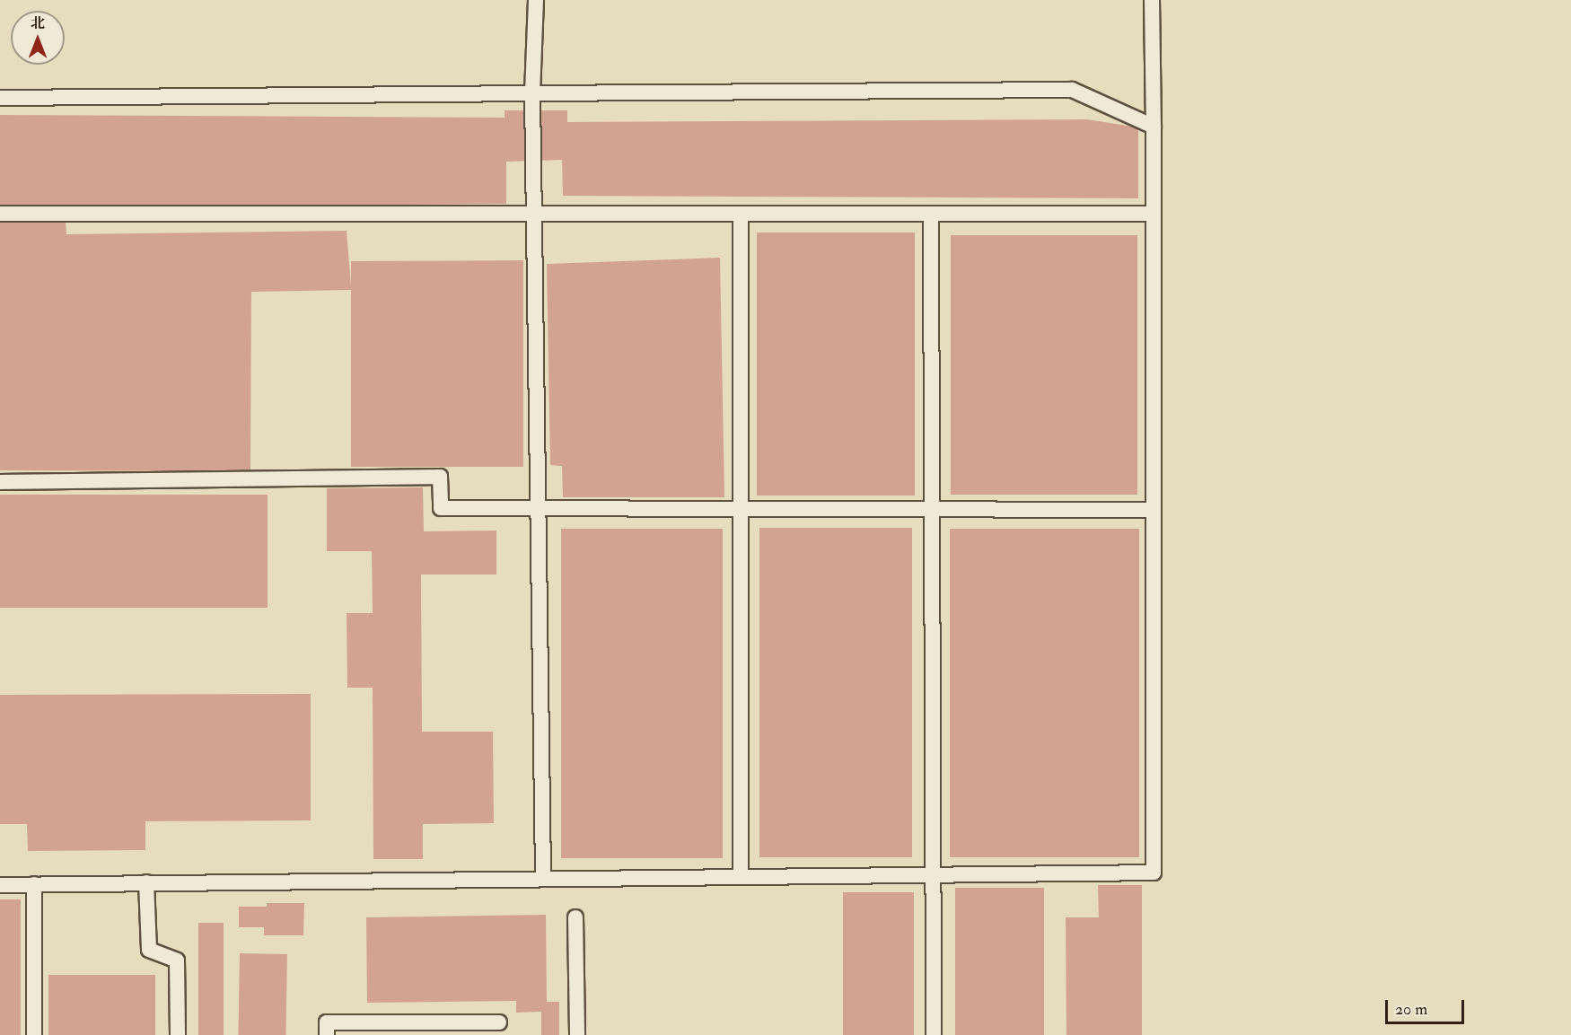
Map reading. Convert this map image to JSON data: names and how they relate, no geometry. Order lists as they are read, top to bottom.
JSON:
{
  "scale_bar": "20 m",
  "north": "top"
}
